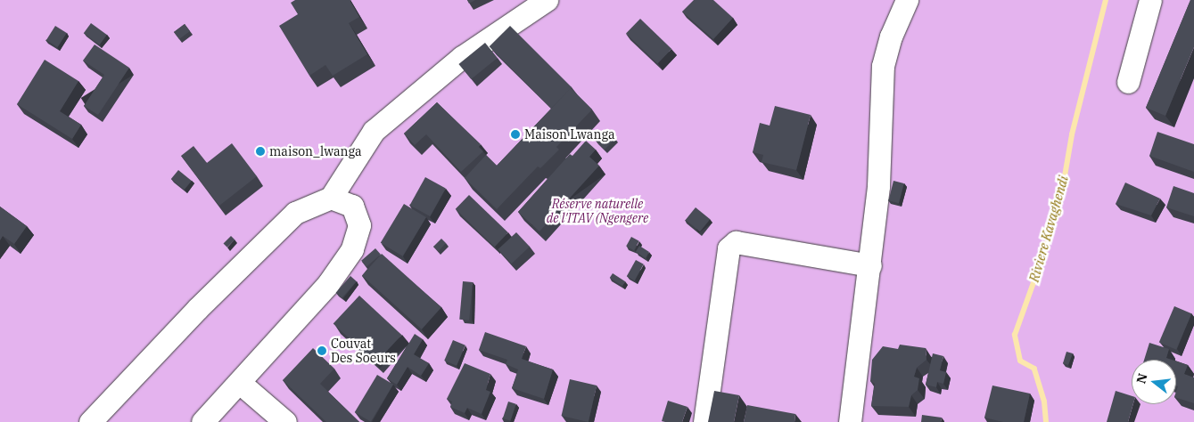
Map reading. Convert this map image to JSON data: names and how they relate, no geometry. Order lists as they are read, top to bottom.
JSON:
{
  "water": ["Riviere Kavaghendi"],
  "parks": ["Réserve naturelle de l'ITAV (Ngengere"],
  "places": ["Maison Lwanga", "maison_lwanga", "Couvat Des Soeurs"],
  "north": "left"
}
